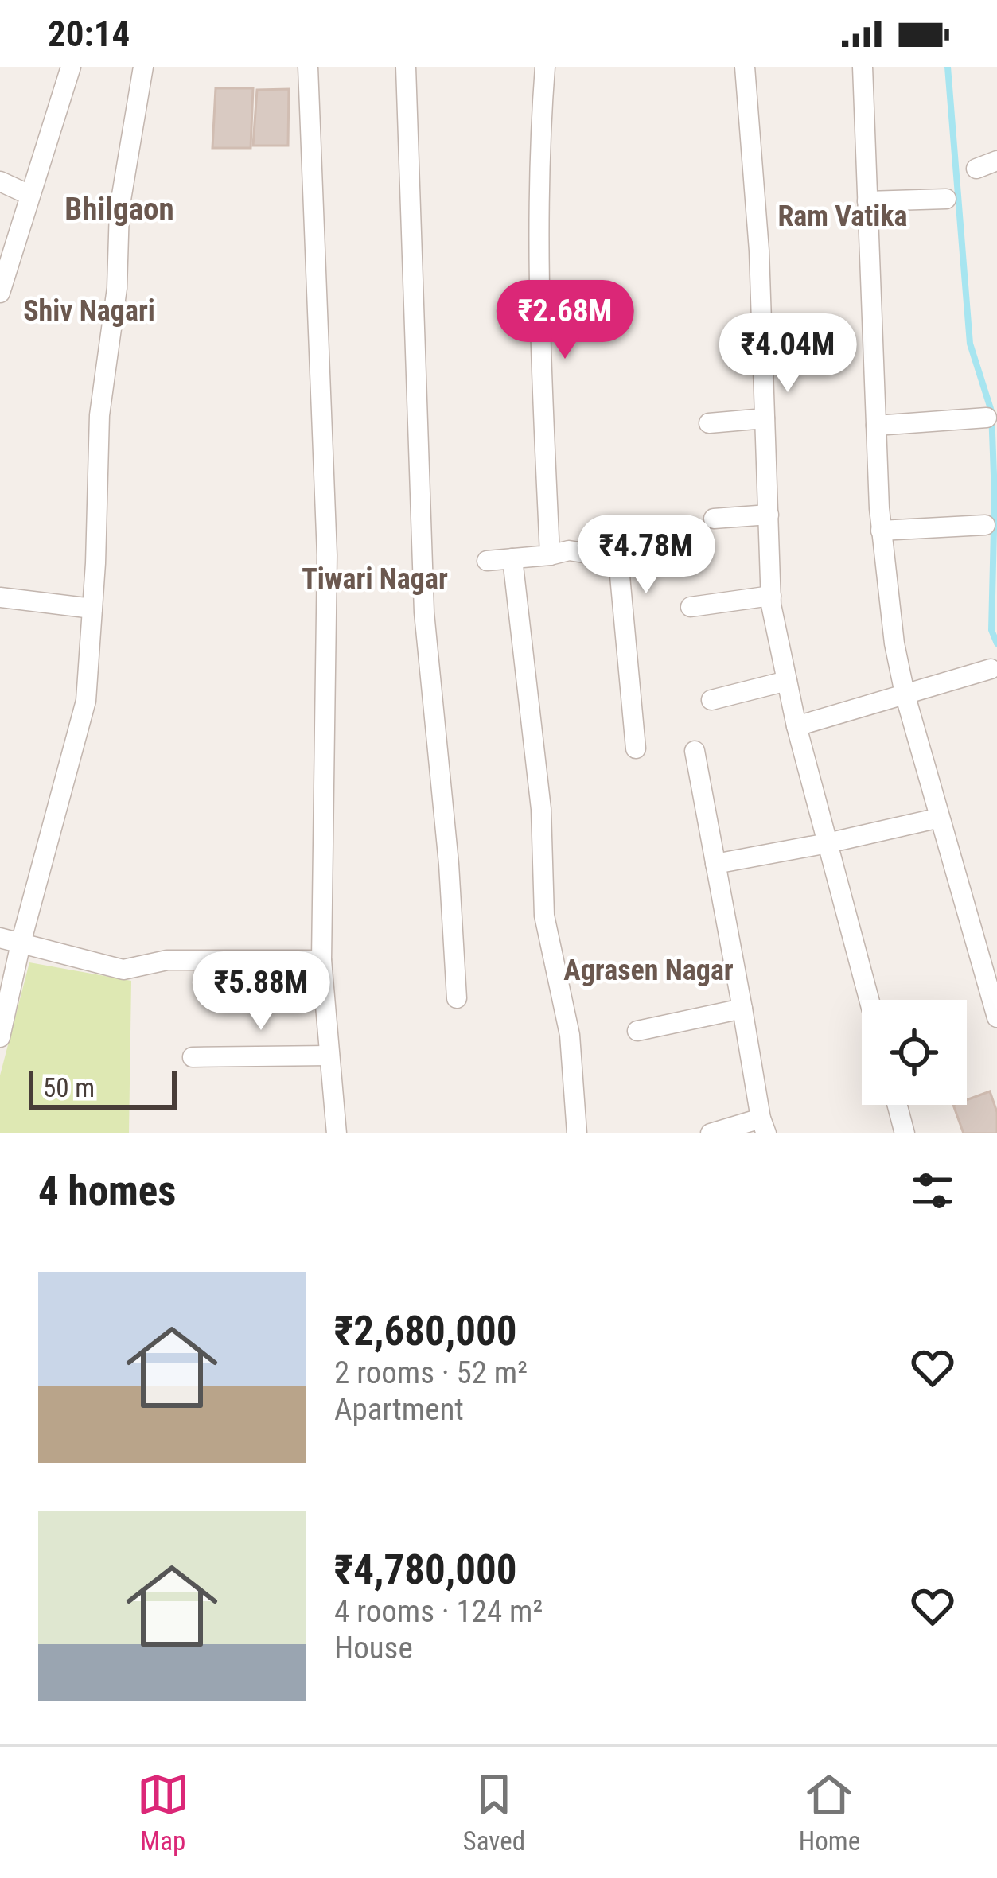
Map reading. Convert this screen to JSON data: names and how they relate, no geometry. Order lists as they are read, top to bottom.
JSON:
{
  "districts": [
    "Bhilgaon",
    "Ram Vatika",
    "Shiv Nagari",
    "Tiwari Nagar",
    "Agrasen Nagar"
  ],
  "scale_bar": "50 m",
  "page": {
    "status": "20:14",
    "price": [
      "₹2.68M",
      "₹4.04M",
      "₹4.78M",
      "₹5.88M"
    ],
    "scale": "50 m",
    "heading": "4 homes",
    "list": [
      {
        "name": "₹2,680,000",
        "note": "2 rooms · 52 m² · Apartment"
      },
      {
        "name": "₹4,780,000",
        "note": "4 rooms · 124 m² · House"
      }
    ],
    "tabs": ["Map", "Saved", "Home"]
  }
}
